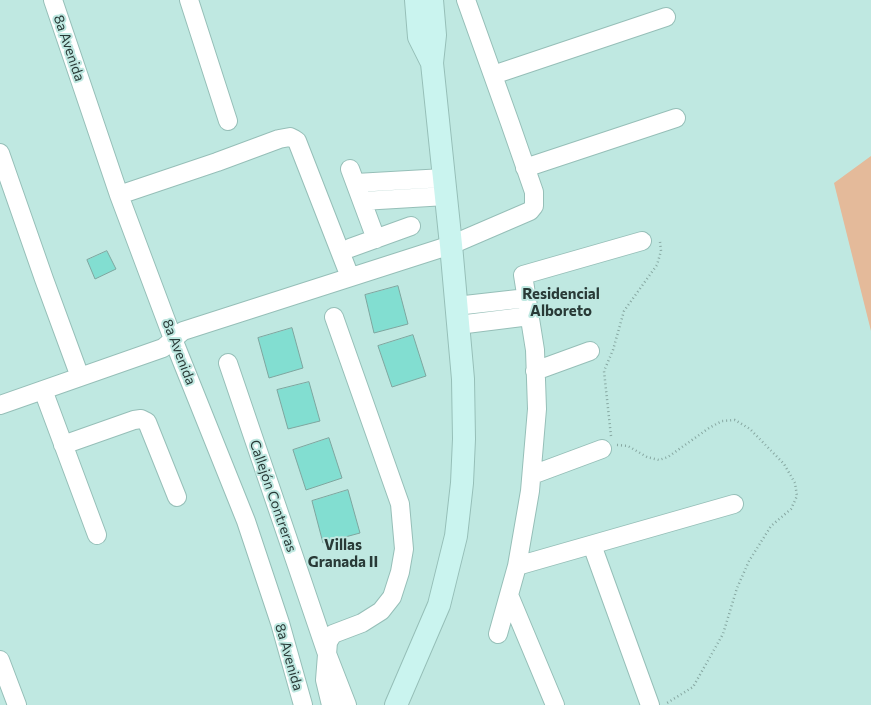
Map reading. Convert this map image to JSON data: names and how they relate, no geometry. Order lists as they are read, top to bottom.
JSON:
{
  "streets": {
    "street": ["8a Avenida", "Callejón Contreras"]
  },
  "districts": ["Residencial Alboreto", "Villas Granada II"]
}
